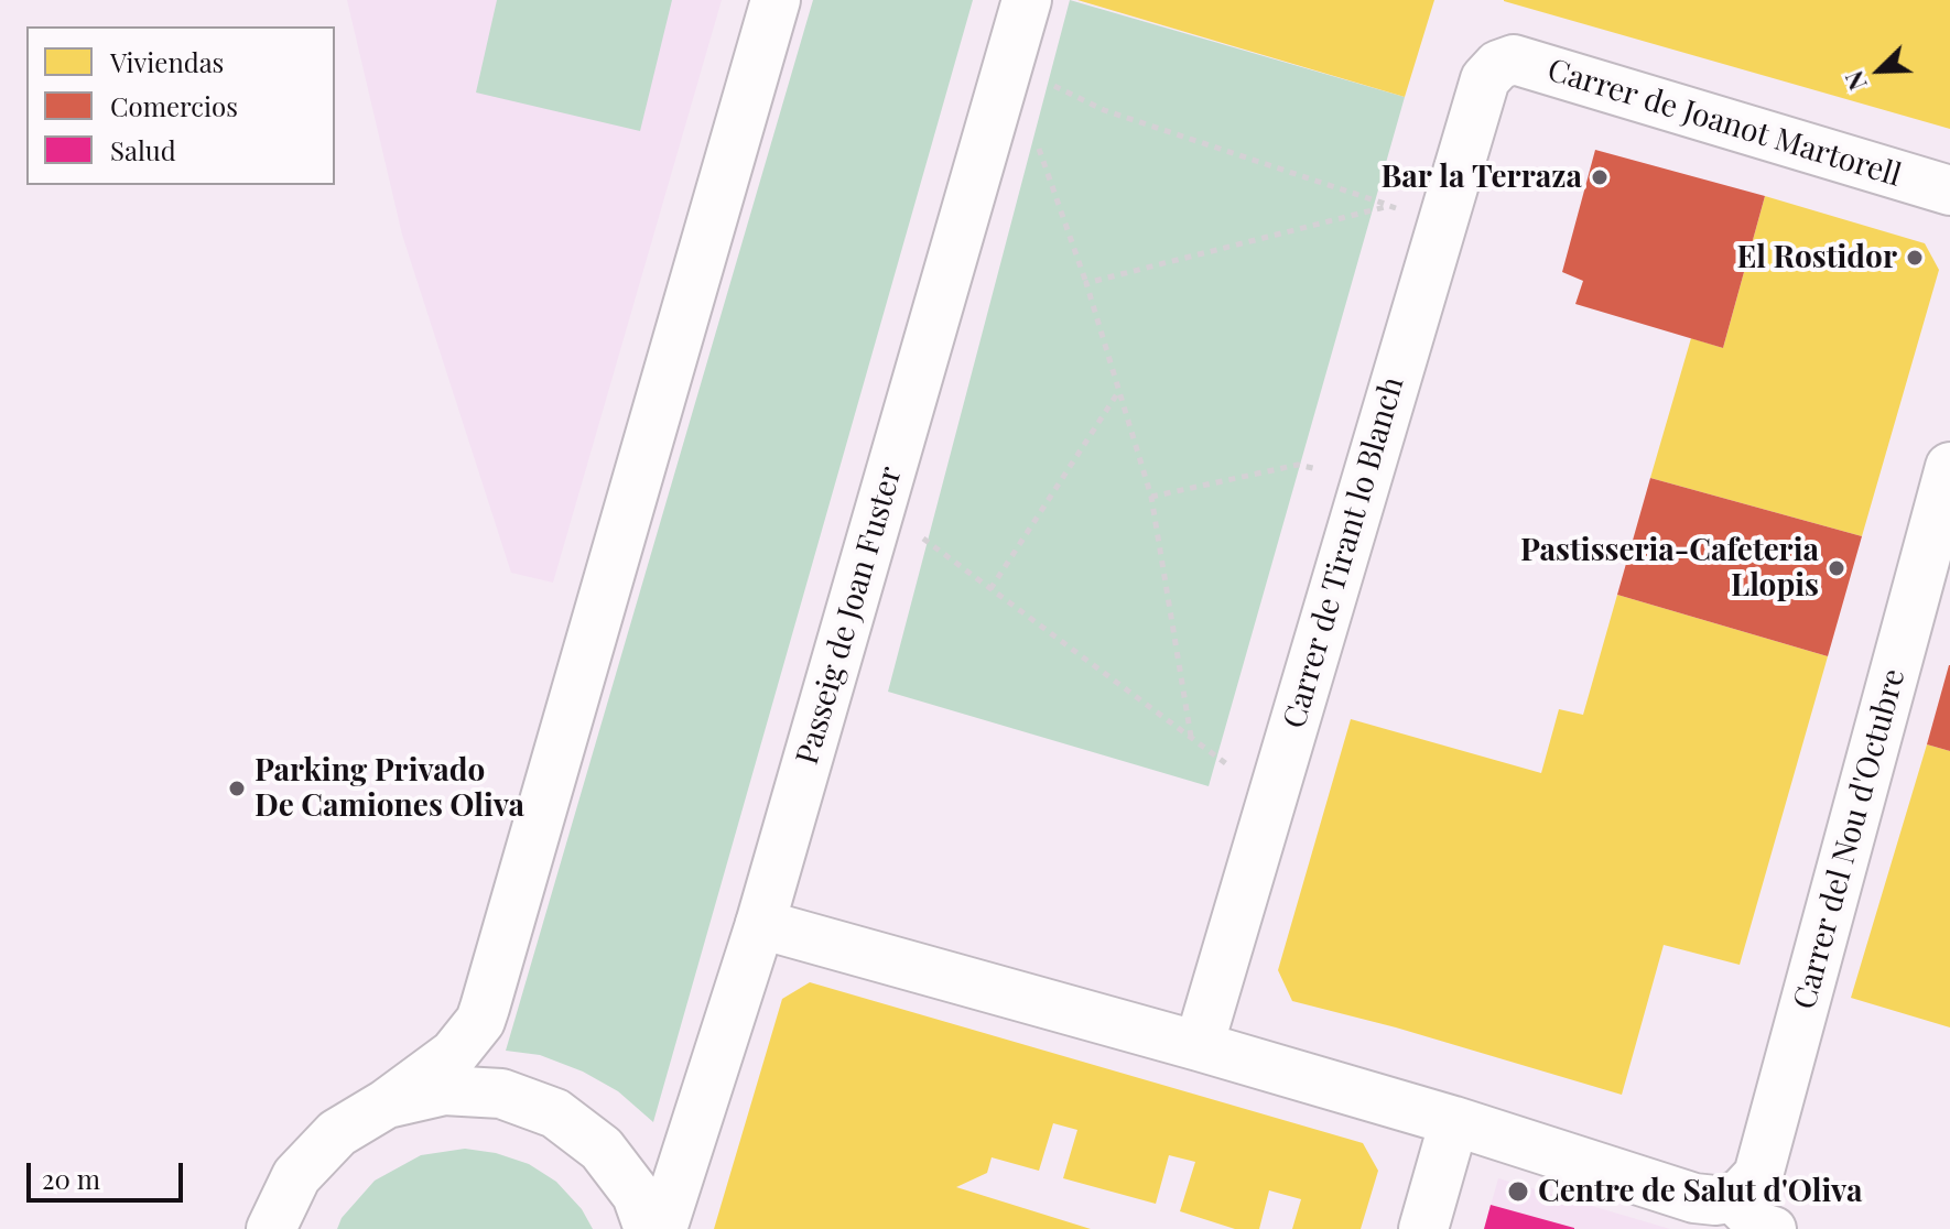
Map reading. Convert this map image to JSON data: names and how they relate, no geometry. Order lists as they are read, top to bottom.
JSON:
{
  "streets": {
    "street": [
      "Carrer de Joanot Martorell",
      "Carrer de Tirant lo Blanch",
      "Passeig de Joan Fuster",
      "Carrer del Nou d'Octubre"
    ]
  },
  "crossings": [
    ["Carrer de Joanot Martorell", "Carrer de Tirant lo Blanch"]
  ],
  "places": [
    "Bar la Terraza",
    "El Rostidor",
    "Pastisseria-Cafeteria Llopis",
    "Parking Privado De Camiones Oliva",
    "Centre de Salut d'Oliva"
  ],
  "legend": ["Viviendas", "Comercios", "Salud"],
  "scale_bar": "20 m",
  "north": "bottom left"
}
